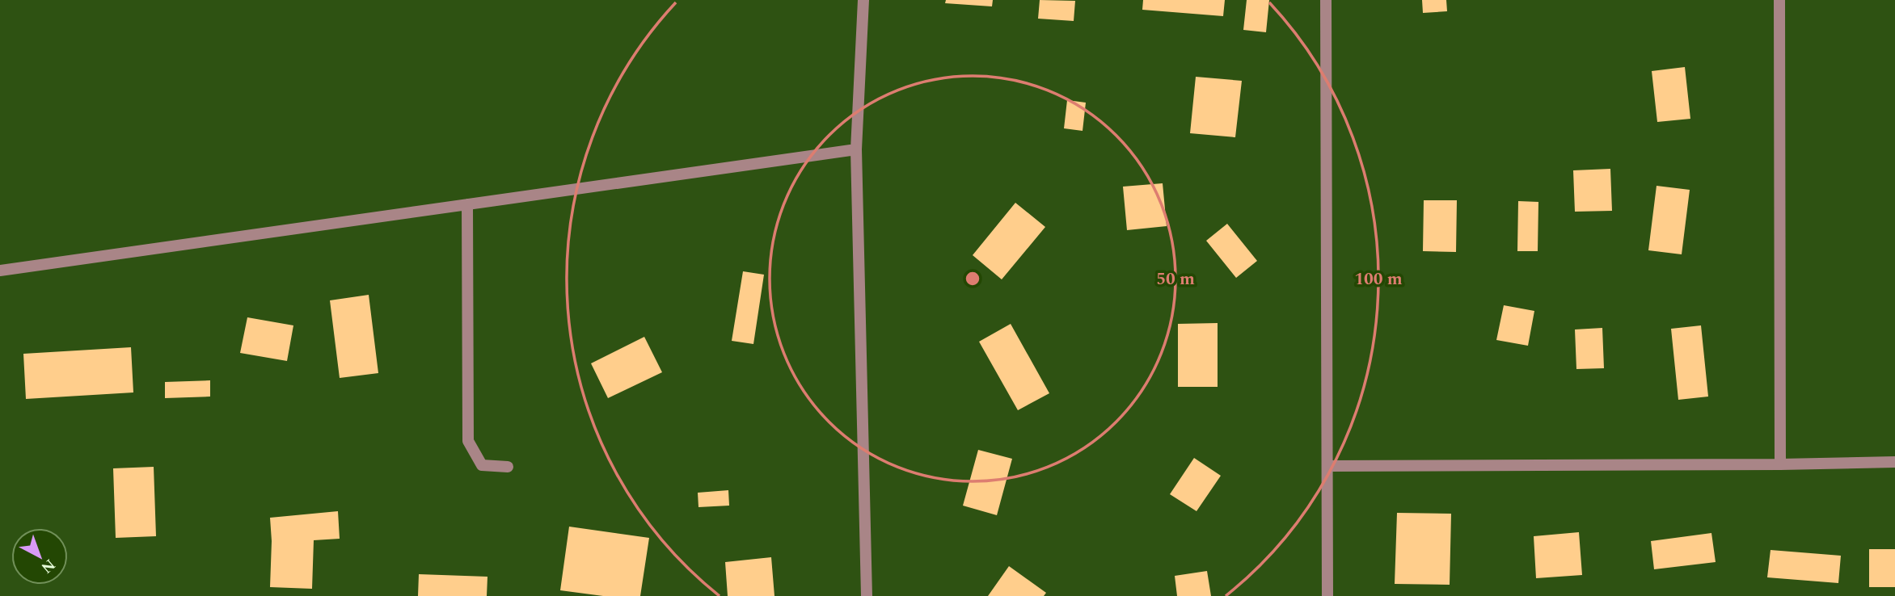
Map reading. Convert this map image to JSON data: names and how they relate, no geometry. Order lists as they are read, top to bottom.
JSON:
{
  "north": "bottom right",
  "rings": ["50 m", "100 m"]
}
